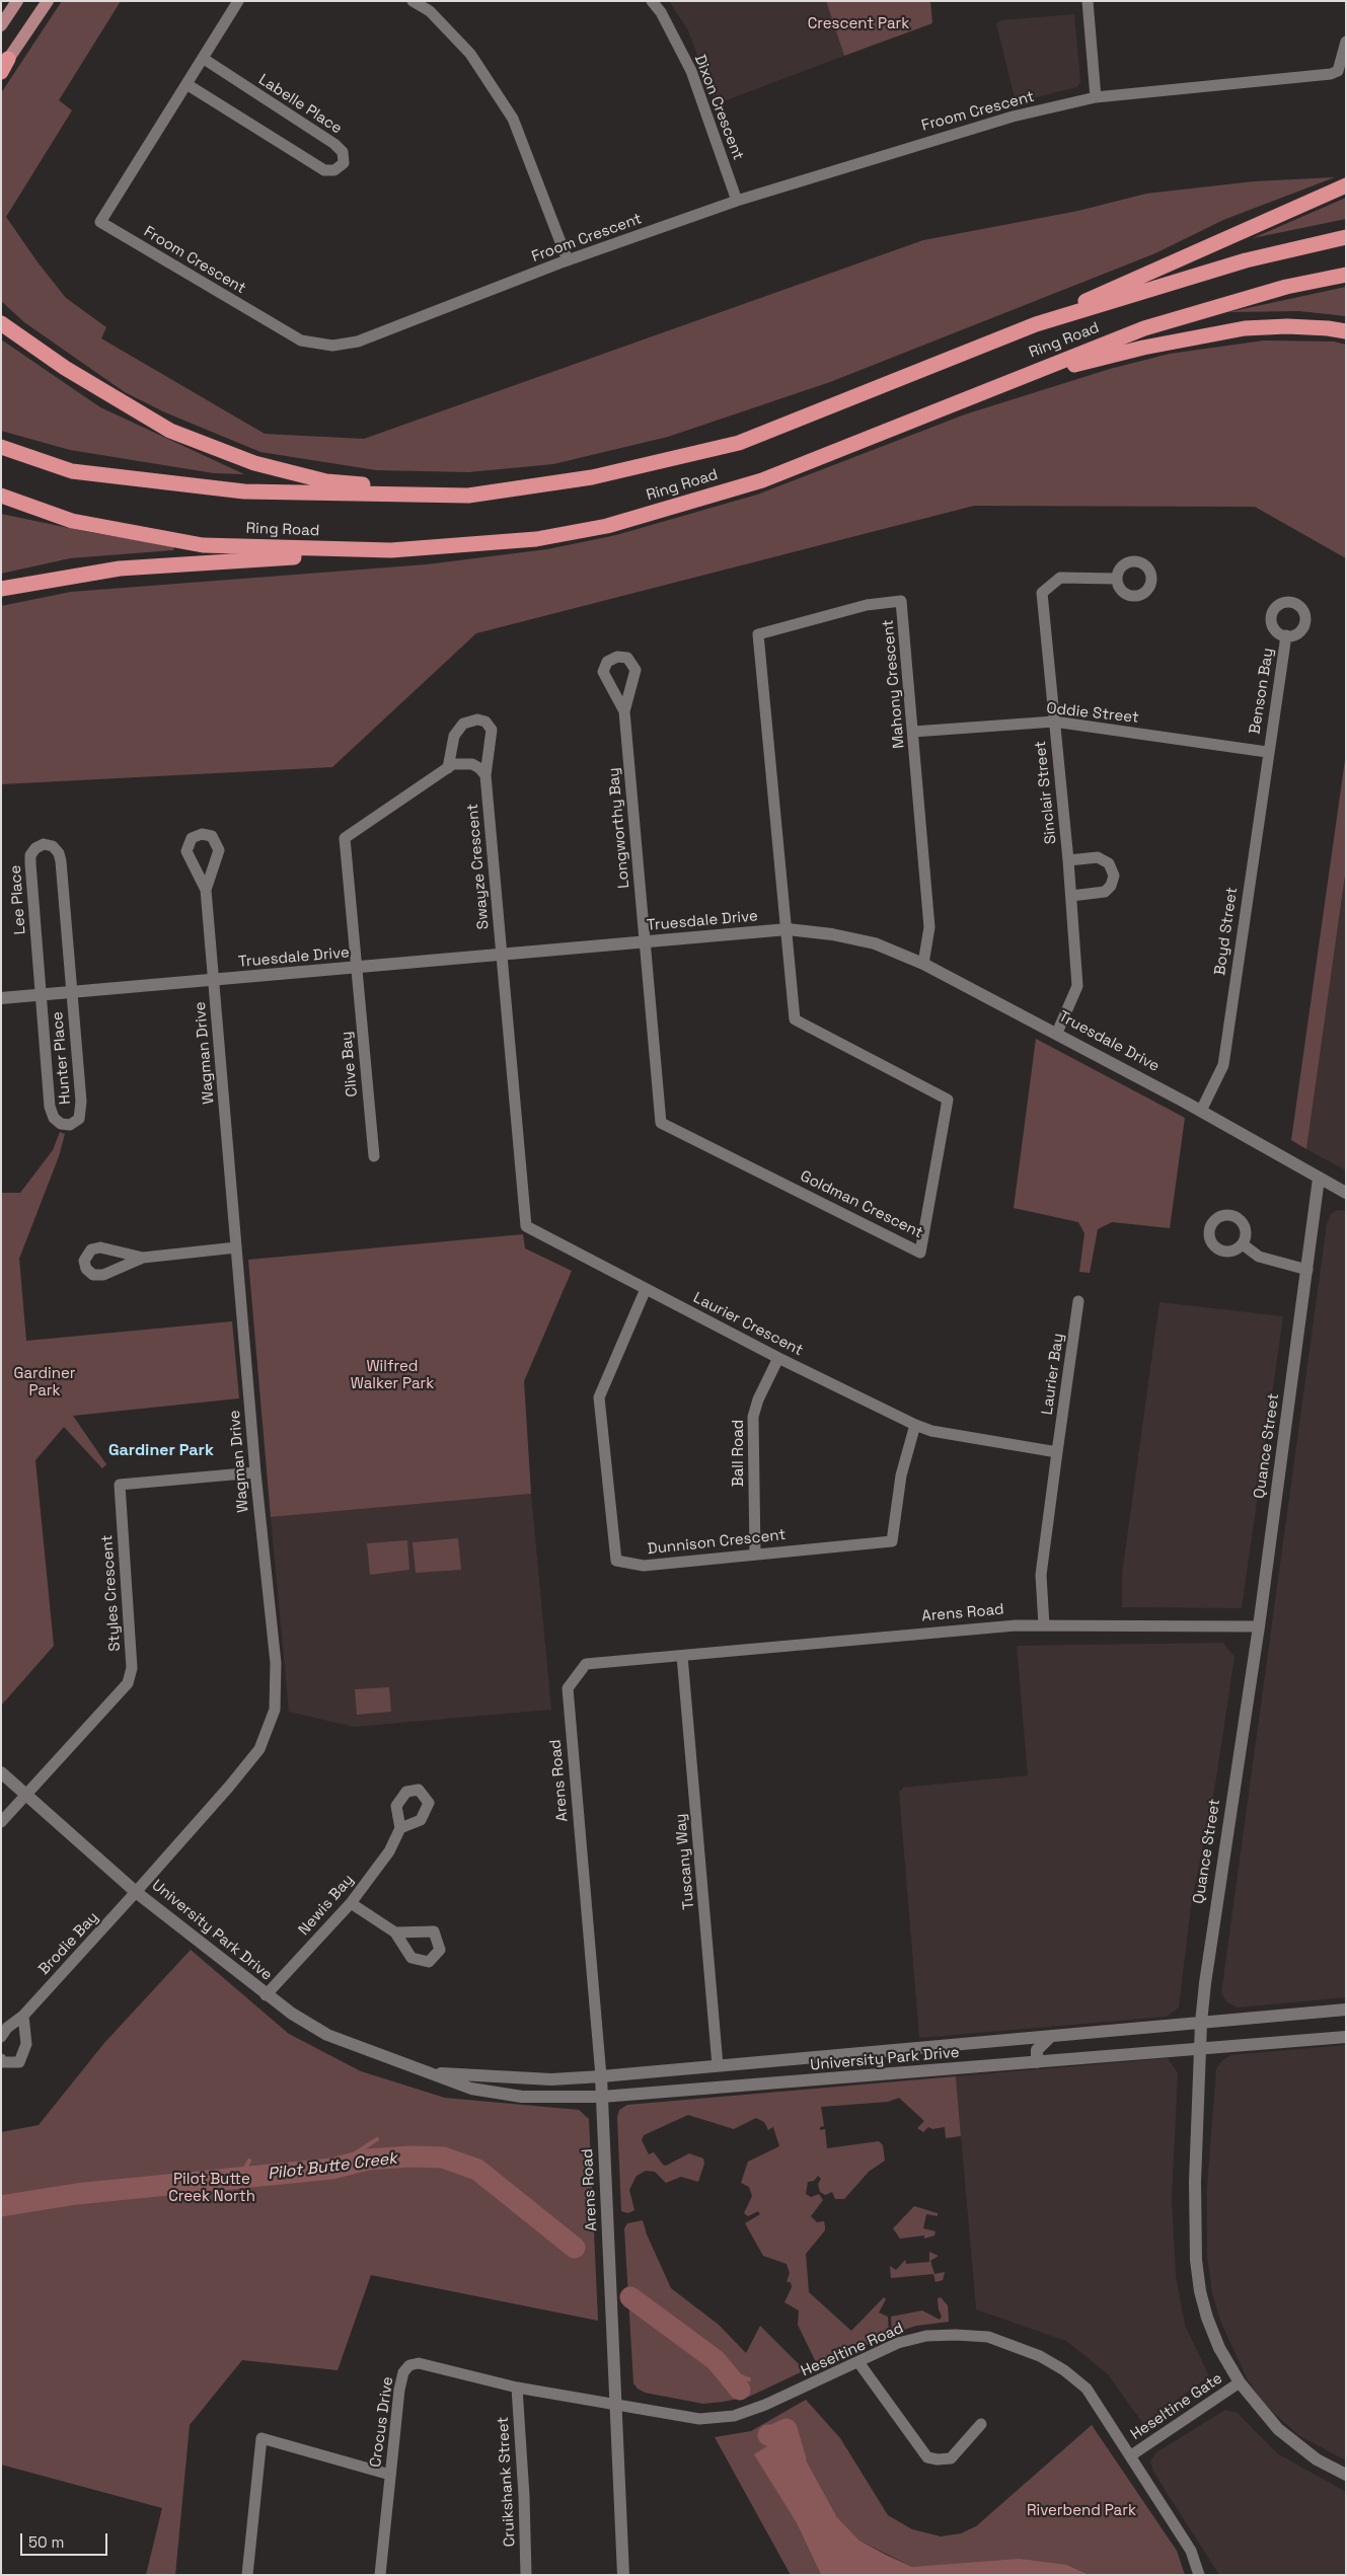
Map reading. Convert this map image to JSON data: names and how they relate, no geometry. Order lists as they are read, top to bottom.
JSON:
{
  "streets": {
    "highway": ["Ring Road"],
    "street": [
      "Labelle Place",
      "Dixon Crescent",
      "Froom Crescent",
      "Mahony Crescent",
      "Benson Bay",
      "Oddie Street",
      "Sinclair Street",
      "Longworthy Bay",
      "Swayze Crescent",
      "Lee Place",
      "Truesdale Drive",
      "Boyd Street",
      "Wagman Drive",
      "Hunter Place",
      "Clive Bay",
      "Goldman Crescent",
      "Laurier Crescent",
      "Laurier Bay",
      "Quance Street",
      "Ball Road",
      "Dunnison Crescent",
      "Styles Crescent",
      "Arens Road",
      "Tuscany Way",
      "Newis Bay",
      "University Park Drive",
      "Brodie Bay",
      "Heseltine Road",
      "Heseltine Gate",
      "Crocus Drive",
      "Cruikshank Street"
    ]
  },
  "crossings": [
    ["Labelle Place", "Froom Crescent"],
    ["Dixon Crescent", "Froom Crescent"],
    ["Mahony Crescent", "Oddie Street"],
    ["Mahony Crescent", "Truesdale Drive"],
    ["Mahony Crescent", "Goldman Crescent"],
    ["Benson Bay", "Oddie Street"],
    ["Benson Bay", "Boyd Street"],
    ["Oddie Street", "Sinclair Street"],
    ["Oddie Street", "Boyd Street"],
    ["Sinclair Street", "Truesdale Drive"],
    ["Longworthy Bay", "Truesdale Drive"],
    ["Longworthy Bay", "Goldman Crescent"],
    ["Swayze Crescent", "Truesdale Drive"],
    ["Swayze Crescent", "Laurier Crescent"],
    ["Lee Place", "Truesdale Drive"],
    ["Lee Place", "Hunter Place"],
    ["Truesdale Drive", "Boyd Street"],
    ["Truesdale Drive", "Wagman Drive"],
    ["Truesdale Drive", "Hunter Place"],
    ["Truesdale Drive", "Clive Bay"],
    ["Truesdale Drive", "Goldman Crescent"],
    ["Truesdale Drive", "Laurier Crescent"],
    ["Truesdale Drive", "Quance Street"],
    ["Wagman Drive", "Styles Crescent"],
    ["Wagman Drive", "University Park Drive"],
    ["Wagman Drive", "Brodie Bay"],
    ["Laurier Crescent", "Laurier Bay"],
    ["Laurier Crescent", "Ball Road"],
    ["Laurier Crescent", "Dunnison Crescent"],
    ["Quance Street", "Arens Road"],
    ["Quance Street", "University Park Drive"],
    ["Quance Street", "Heseltine Gate"],
    ["Ball Road", "Dunnison Crescent"],
    ["Styles Crescent", "University Park Drive"],
    ["Arens Road", "Tuscany Way"],
    ["Arens Road", "University Park Drive"],
    ["Arens Road", "Heseltine Road"],
    ["Arens Road", "Crocus Drive"],
    ["Tuscany Way", "University Park Drive"],
    ["Newis Bay", "University Park Drive"],
    ["University Park Drive", "Brodie Bay"],
    ["Heseltine Road", "Heseltine Gate"],
    ["Heseltine Road", "Crocus Drive"],
    ["Crocus Drive", "Cruikshank Street"]
  ],
  "districts": ["Gardiner Park"],
  "water": ["Pilot Butte Creek"],
  "parks": [
    "Crescent Park",
    "Wilfred Walker Park",
    "Gardiner Park",
    "Pilot Butte Creek North",
    "Riverbend Park"
  ],
  "scale_bar": "50 m"
}
